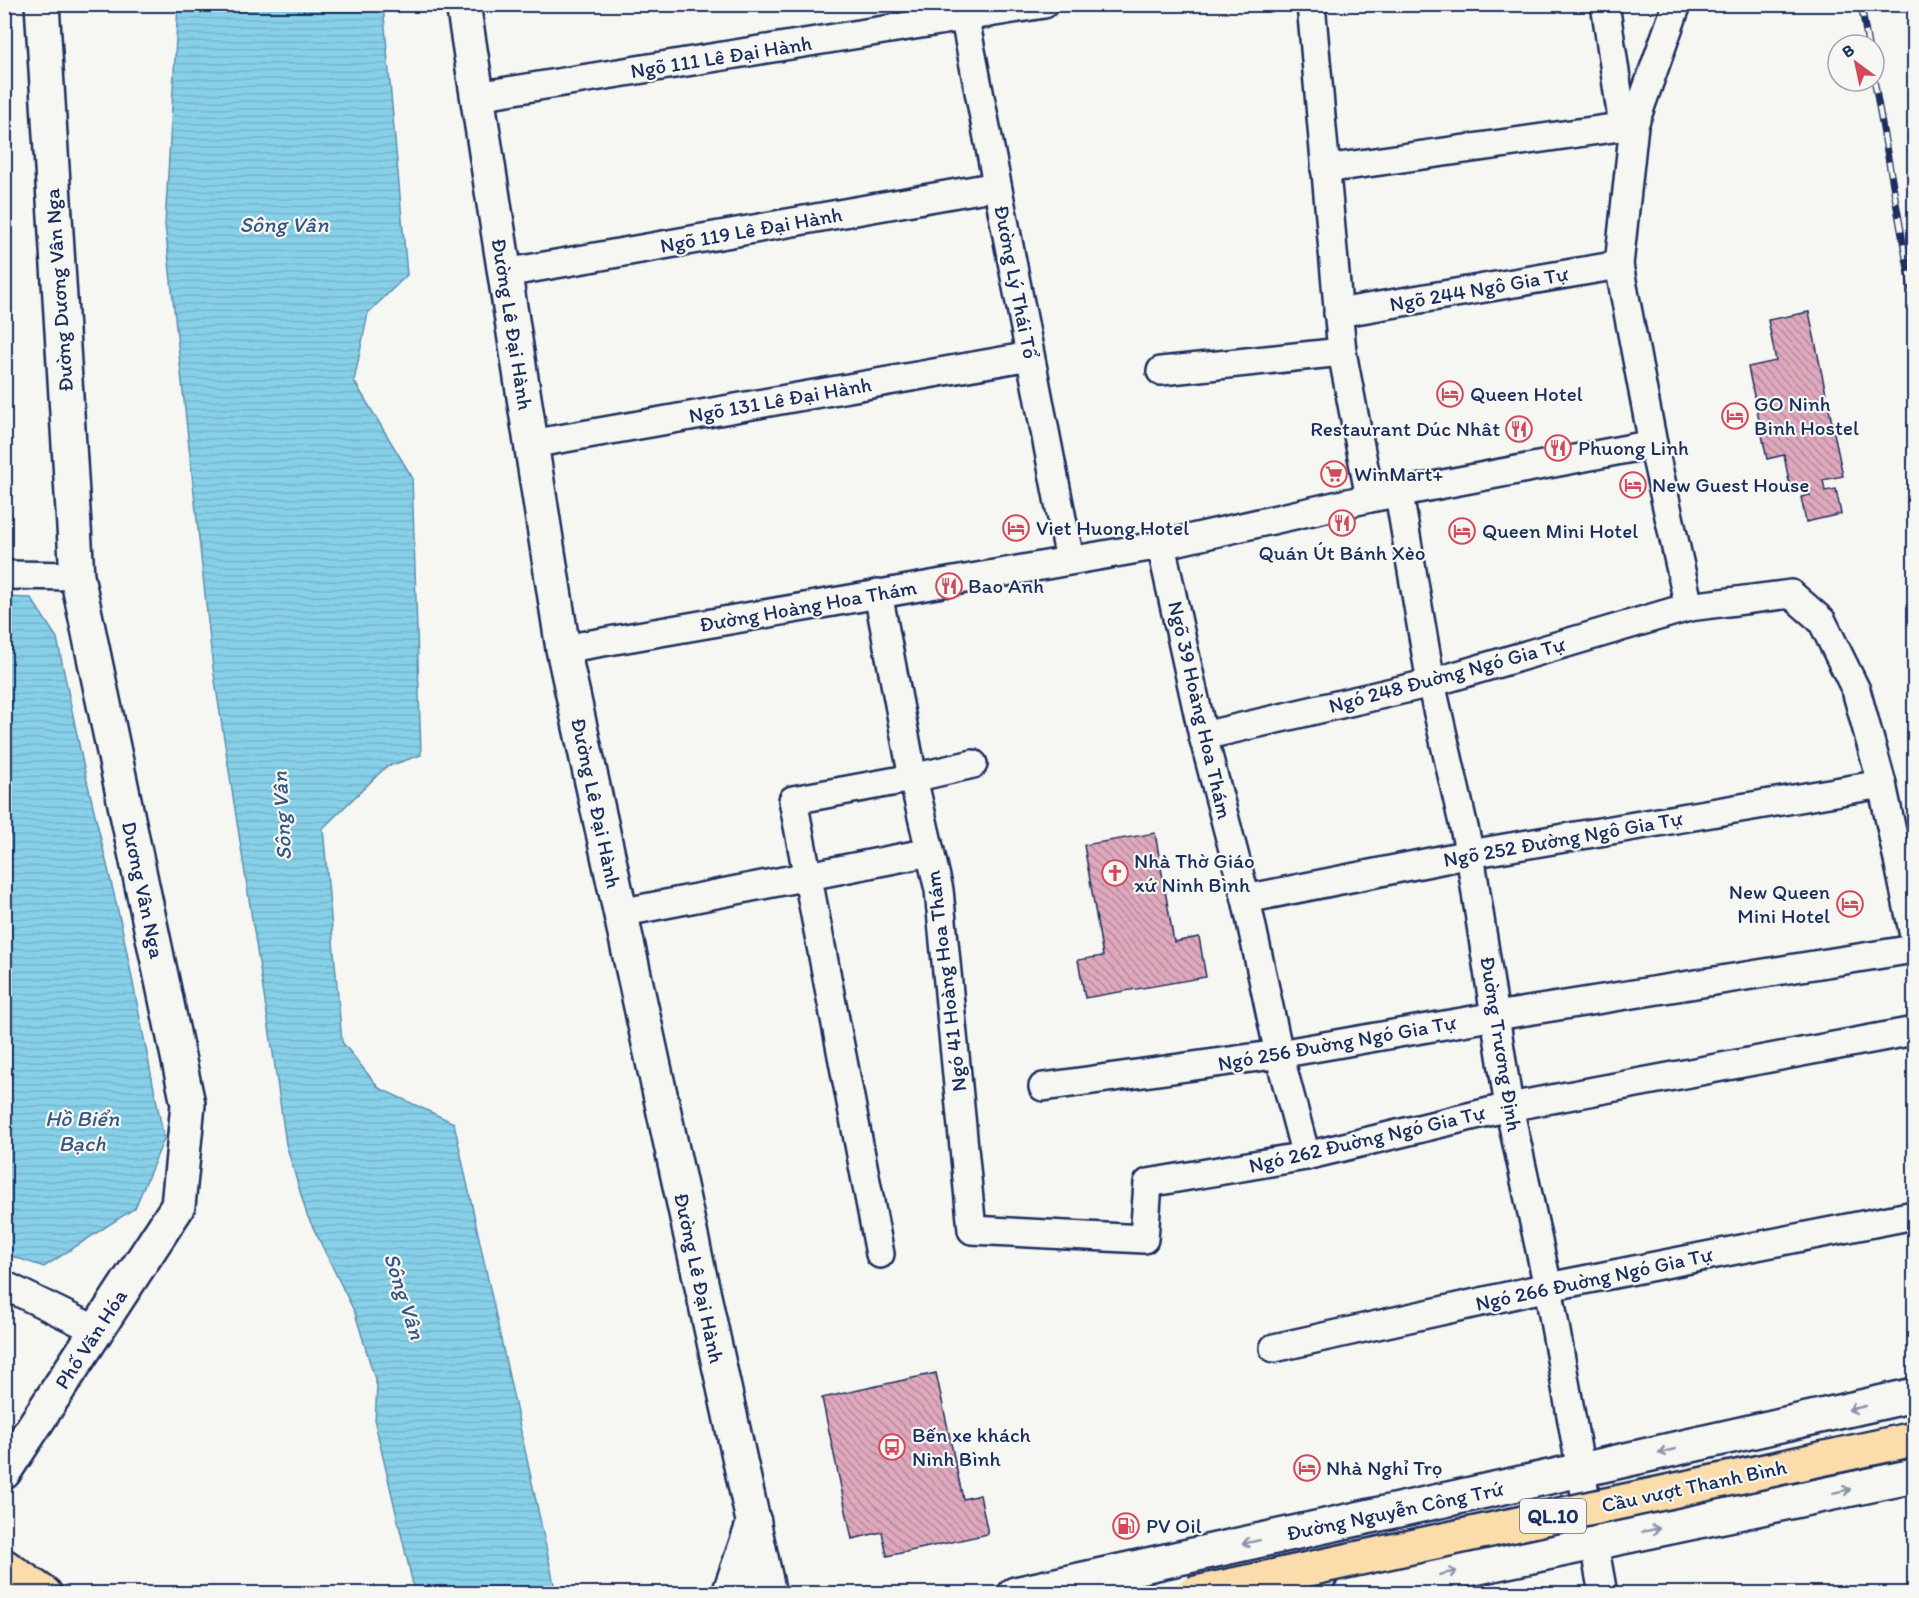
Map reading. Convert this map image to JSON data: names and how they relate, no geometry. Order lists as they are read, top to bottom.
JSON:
{
  "streets": {
    "highway": ["Cầu vượt Thanh Bình", "QL.10"],
    "main road": [
      "Đường Dương Vân Nga",
      "Đường Lê Đại Hành",
      "Dương Vân Nga",
      "Phố Văn Hóa",
      "Đường Nguyễn Công Trứ"
    ],
    "street": [
      "Ngõ 111 Lê Đại Hành",
      "Ngõ 119 Lê Đại Hành",
      "Đường Lý Thái Tổ",
      "Ngõ 244 Ngô Gia Tự",
      "Ngõ 131 Lê Đại Hành",
      "Đường Hoàng Hoa Thám",
      "Ngó 248 Đuờng Ngó Gia Tự",
      "Ngõ 39 Hoàng Hoa Thám",
      "Ngõ 252 Đường Ngô Gia Tự",
      "Ngó 41 Hoàng Hoa Thám",
      "Ngó 256 Đuờng Ngó Gia Tự",
      "Đuờng Trương Định",
      "Ngó 262 Đuờng Ngó Gia Tự",
      "Ngó 266 Đuờng Ngó Gia Tự"
    ]
  },
  "crossings": [
    ["Ngõ 111 Lê Đại Hành", "Đường Lý Thái Tổ"],
    ["Ngõ 111 Lê Đại Hành", "Đường Lê Đại Hành"],
    ["Ngõ 119 Lê Đại Hành", "Đường Lý Thái Tổ"],
    ["Ngõ 119 Lê Đại Hành", "Đường Lê Đại Hành"],
    ["Đường Lý Thái Tổ", "Ngõ 131 Lê Đại Hành"],
    ["Đường Lý Thái Tổ", "Đường Hoàng Hoa Thám"],
    ["Đường Dương Vân Nga", "Dương Vân Nga"],
    ["Đường Lê Đại Hành", "Ngõ 131 Lê Đại Hành"],
    ["Đường Lê Đại Hành", "Đường Hoàng Hoa Thám"],
    ["Đường Hoàng Hoa Thám", "Ngõ 39 Hoàng Hoa Thám"],
    ["Đường Hoàng Hoa Thám", "Ngó 41 Hoàng Hoa Thám"],
    ["Đường Hoàng Hoa Thám", "Đuờng Trương Định"],
    ["Ngó 248 Đuờng Ngó Gia Tự", "Ngõ 39 Hoàng Hoa Thám"],
    ["Ngó 248 Đuờng Ngó Gia Tự", "Ngõ 252 Đường Ngô Gia Tự"],
    ["Ngó 248 Đuờng Ngó Gia Tự", "Đuờng Trương Định"],
    ["Ngõ 39 Hoàng Hoa Thám", "Ngõ 252 Đường Ngô Gia Tự"],
    ["Ngõ 39 Hoàng Hoa Thám", "Ngó 256 Đuờng Ngó Gia Tự"],
    ["Ngõ 39 Hoàng Hoa Thám", "Ngó 262 Đuờng Ngó Gia Tự"],
    ["Ngõ 252 Đường Ngô Gia Tự", "Đuờng Trương Định"],
    ["Dương Vân Nga", "Phố Văn Hóa"],
    ["Ngó 41 Hoàng Hoa Thám", "Ngó 262 Đuờng Ngó Gia Tự"],
    ["Ngó 256 Đuờng Ngó Gia Tự", "Đuờng Trương Định"],
    ["Đuờng Trương Định", "Ngó 262 Đuờng Ngó Gia Tự"],
    ["Đuờng Trương Định", "Ngó 266 Đuờng Ngó Gia Tự"],
    ["Đuờng Trương Định", "Đường Nguyễn Công Trứ"]
  ],
  "water": ["Sông Vân", "Hồ Biển Bạch"],
  "places": {
    "hotel": [
      "Queen Hotel",
      "GO Ninh Binh Hostel",
      "New Guest House",
      "Viet Huong Hotel",
      "Queen Mini Hotel",
      "New Queen Mini Hotel",
      "Nhà Nghỉ Trọ"
    ],
    "restaurant": [
      "Restaurant Dúc Nhât",
      "Phuong Linh",
      "Quán Út Bánh Xèo",
      "Bao Anh"
    ],
    "supermarket": ["WinMart+"],
    "church": ["Nhà Thờ Giáo xứ Ninh Bình"],
    "bus stop": ["Bến xe khách Ninh Bình"],
    "fuel station": ["PV Oil"]
  },
  "north": "top left"
}
